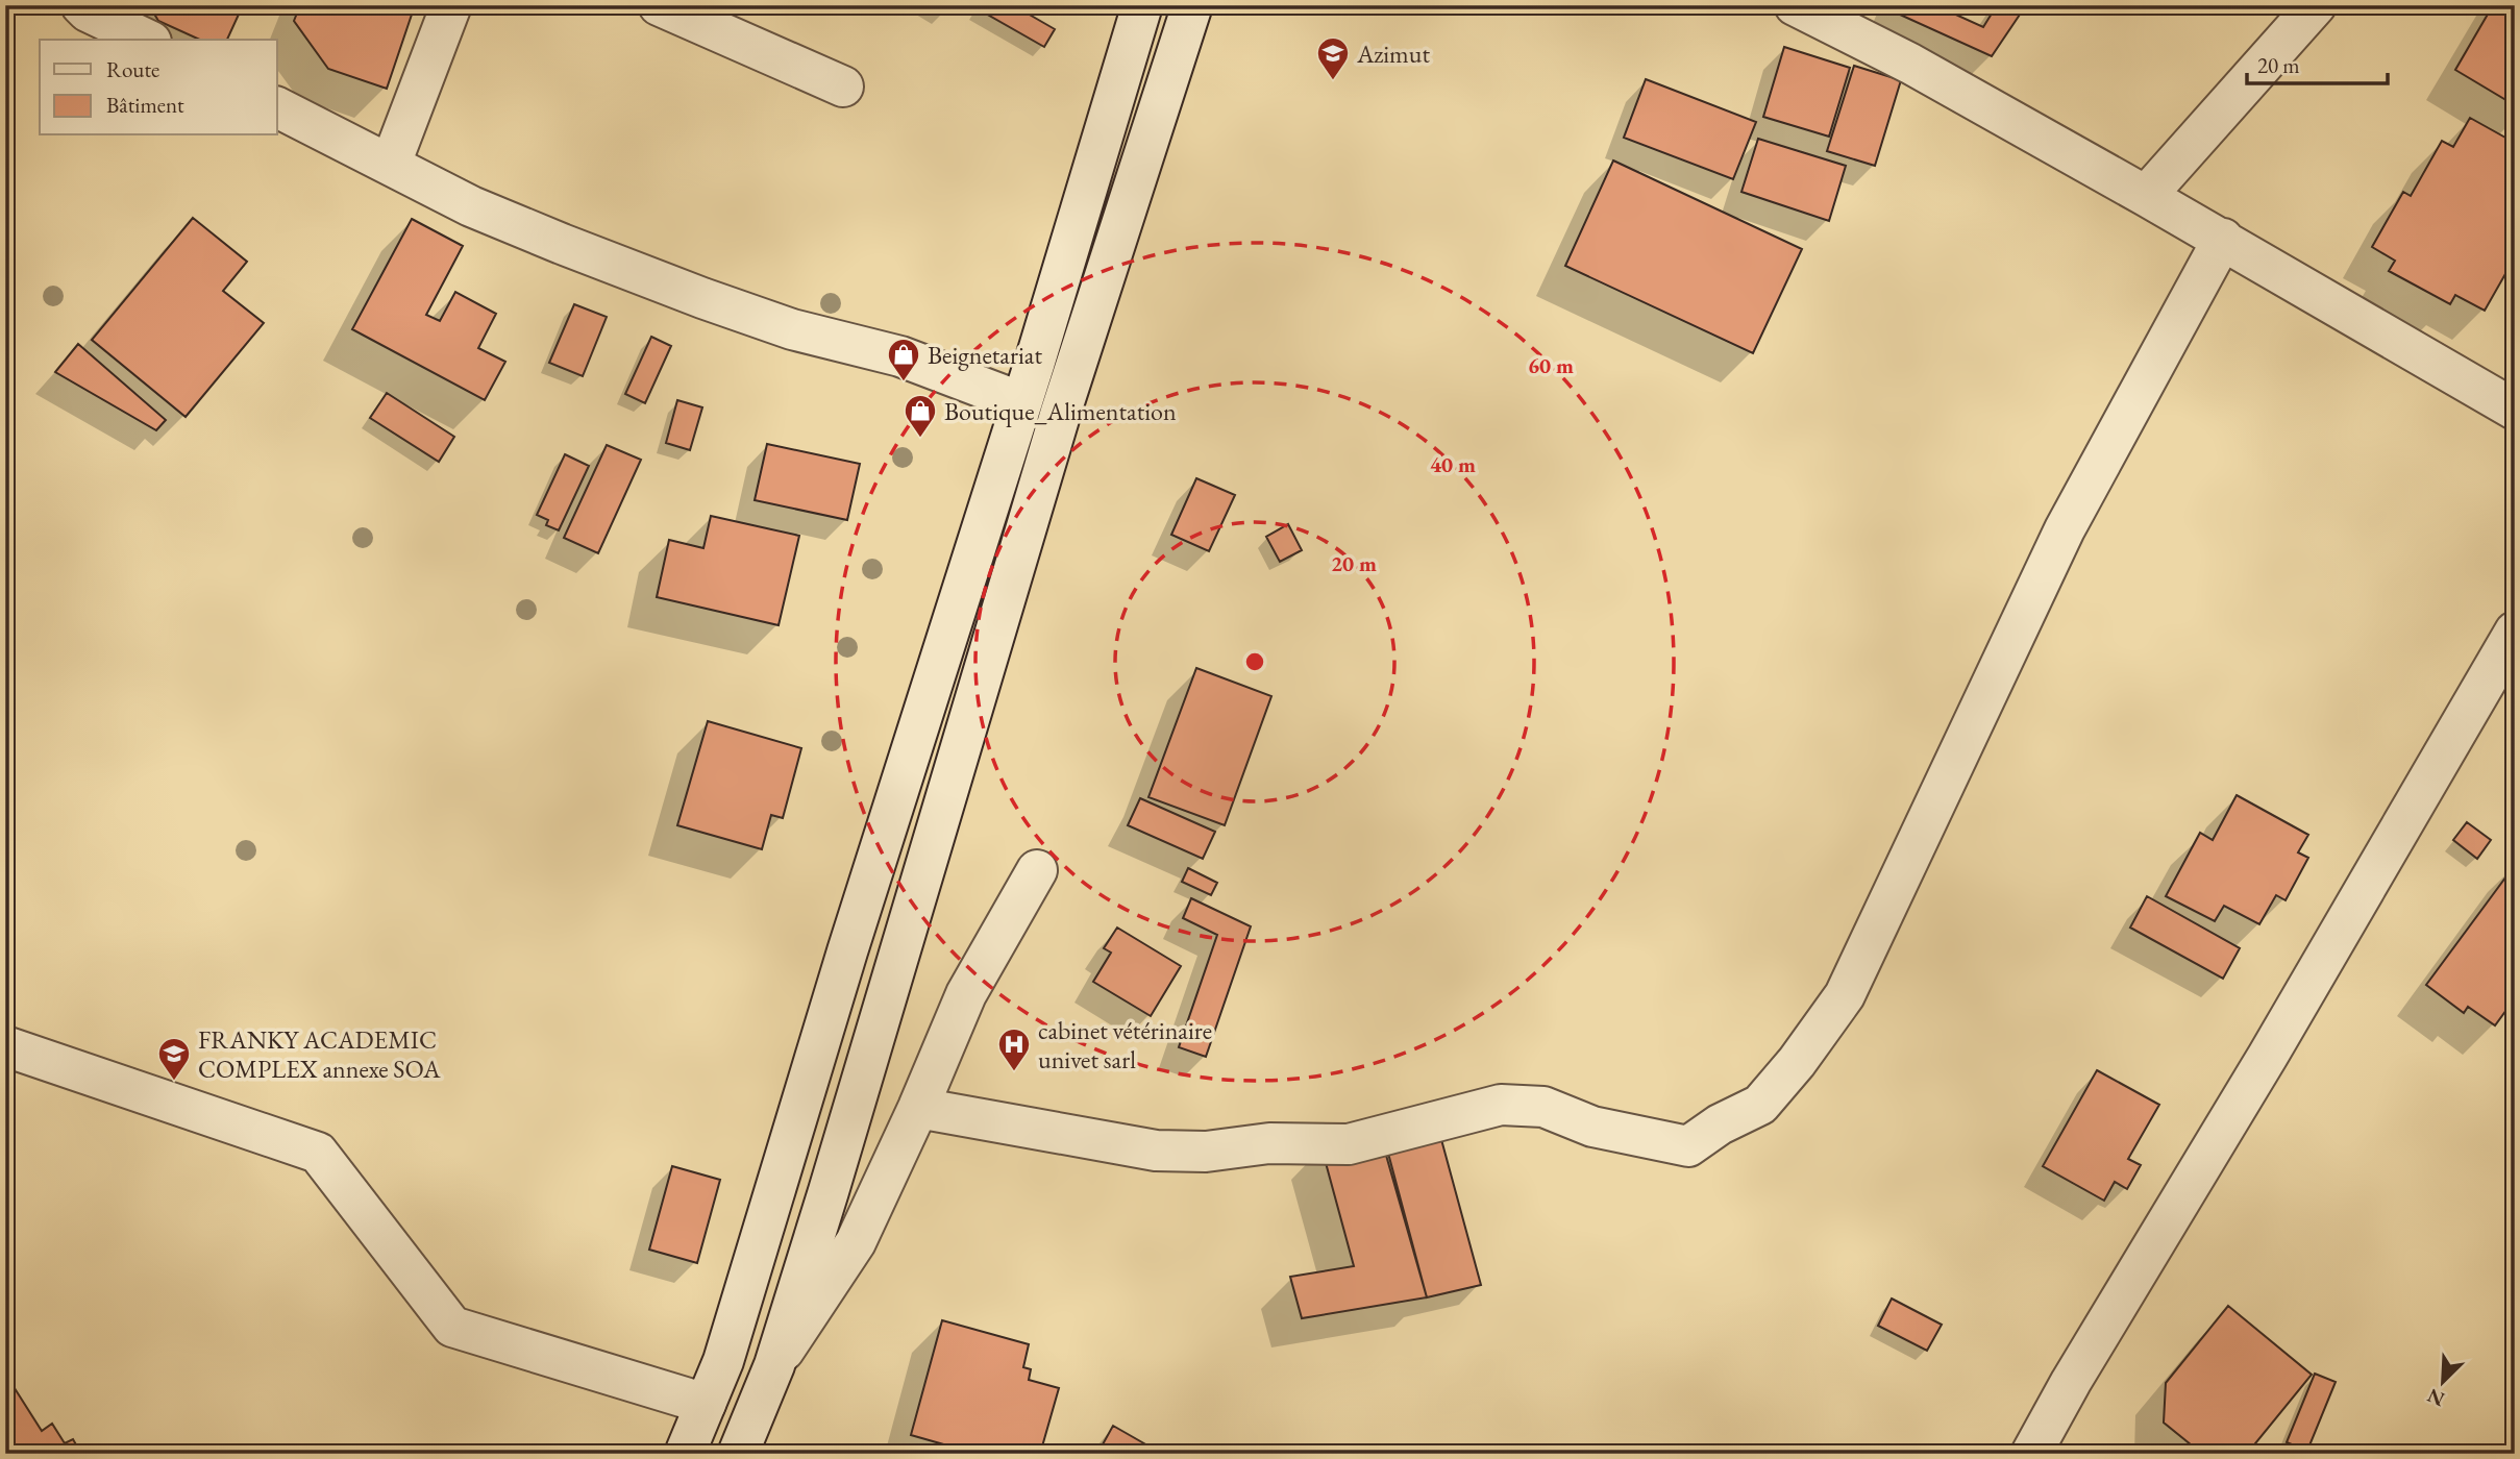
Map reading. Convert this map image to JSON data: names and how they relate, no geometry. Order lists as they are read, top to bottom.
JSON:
{
  "places": {
    "school or university": ["Azimut", "FRANKY ACADEMIC COMPLEX annexe SOA"],
    "shop": ["Beignetariat", "Boutique_Alimentation"],
    "hospital": ["cabinet vétérinaire univet sarl"]
  },
  "legend": ["Route", "Bâtiment"],
  "scale_bar": "20 m",
  "north": "bottom left",
  "rings": ["60 m", "40 m", "20 m"]
}
